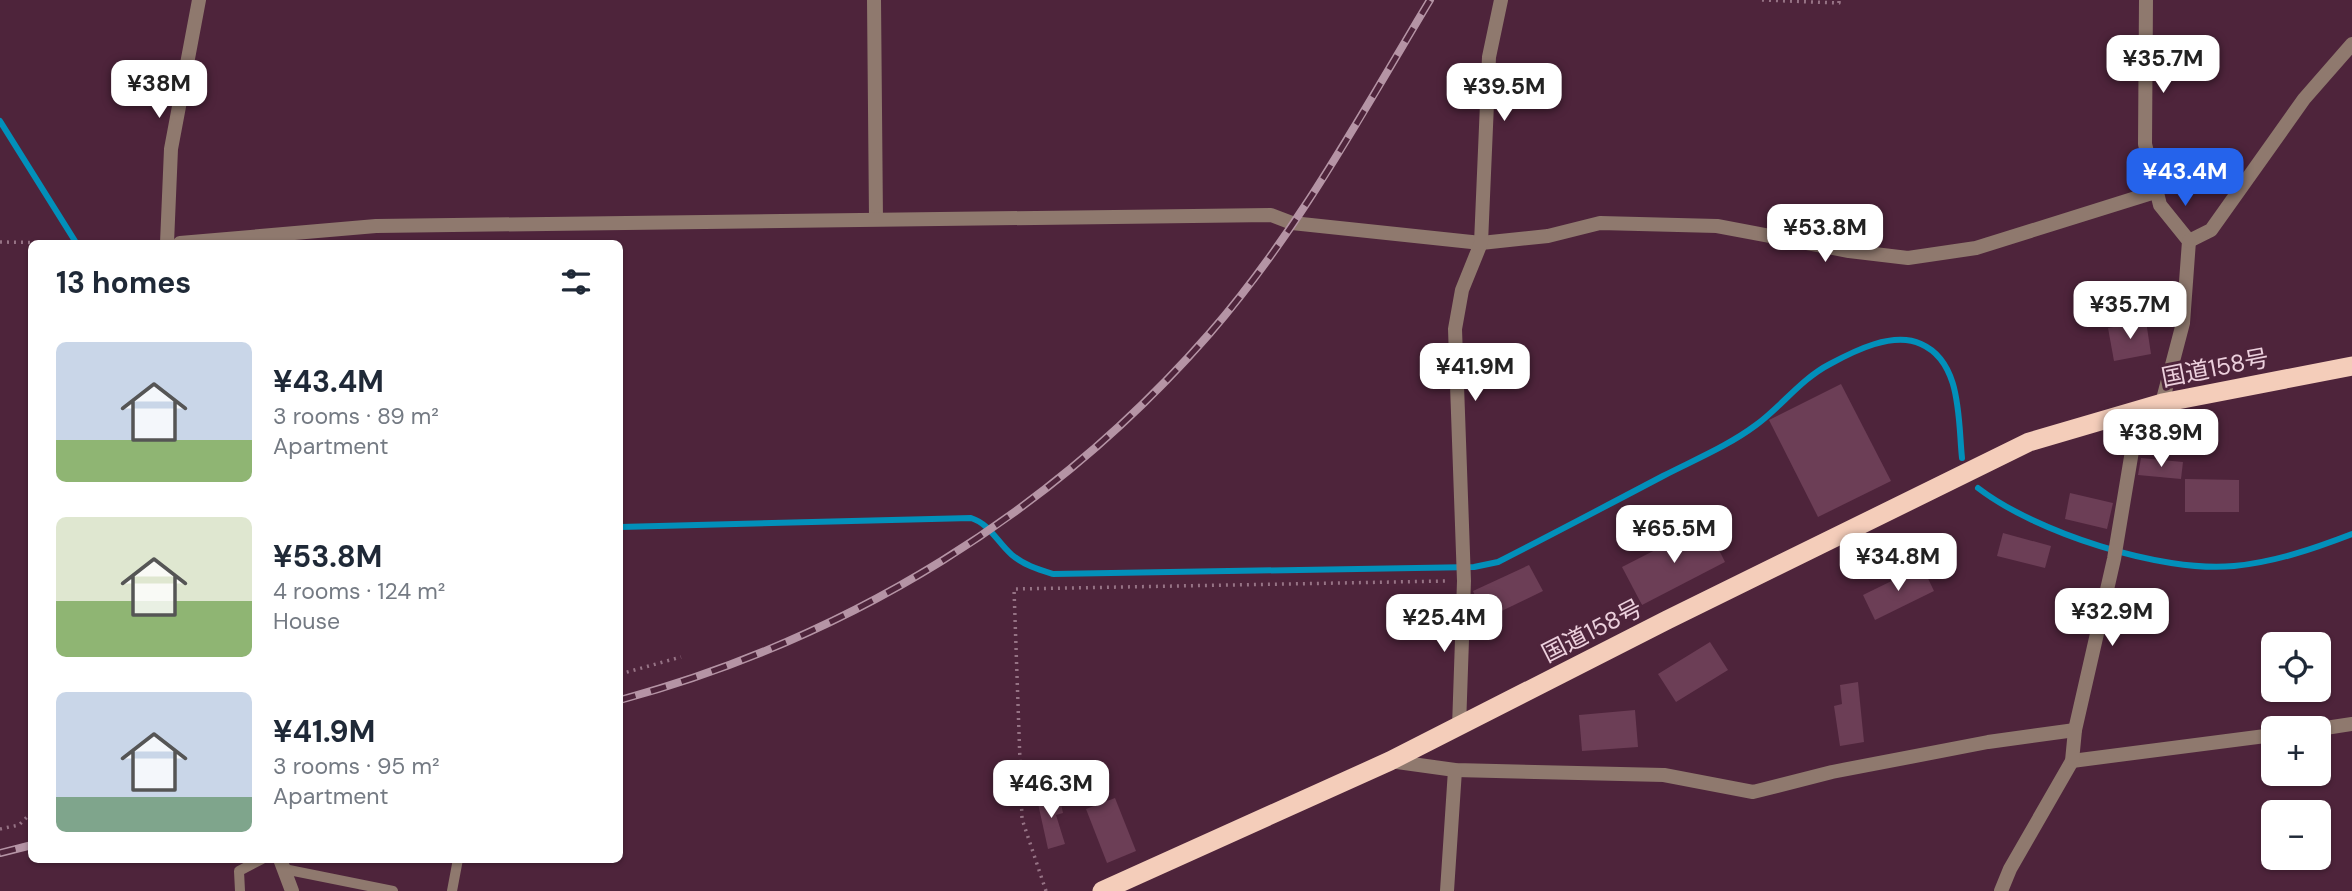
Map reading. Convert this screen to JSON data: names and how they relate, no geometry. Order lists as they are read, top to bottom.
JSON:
{
  "streets": {
    "highway": ["国道158号"]
  },
  "page": {
    "price": [
      "¥35.7M",
      "¥38M",
      "¥39.5M",
      "¥43.4M",
      "¥53.8M",
      "¥35.7M",
      "¥41.9M",
      "¥38.9M",
      "¥65.5M",
      "¥34.8M",
      "¥32.9M",
      "¥25.4M",
      "¥46.3M"
    ],
    "heading": "13 homes",
    "list": [
      {
        "name": "¥43.4M",
        "note": "3 rooms · 89 m² · Apartment"
      },
      {
        "name": "¥53.8M",
        "note": "4 rooms · 124 m² · House"
      },
      {
        "name": "¥41.9M",
        "note": "3 rooms · 95 m² · Apartment"
      }
    ],
    "map_buttons": ["+", "−"]
  }
}
